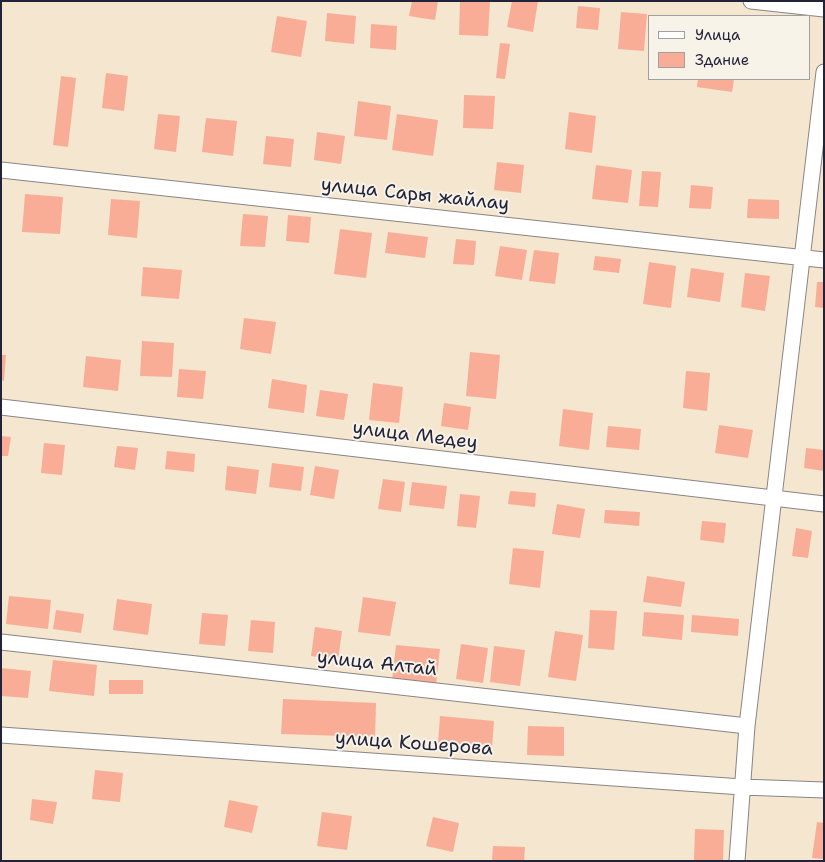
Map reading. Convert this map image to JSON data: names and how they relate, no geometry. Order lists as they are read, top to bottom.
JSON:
{
  "streets": {
    "street": [
      "улица Сары жайлау",
      "улица Медеу",
      "улица Алтай",
      "улица Кошерова"
    ]
  },
  "legend": ["Улица", "Здание"]
}
